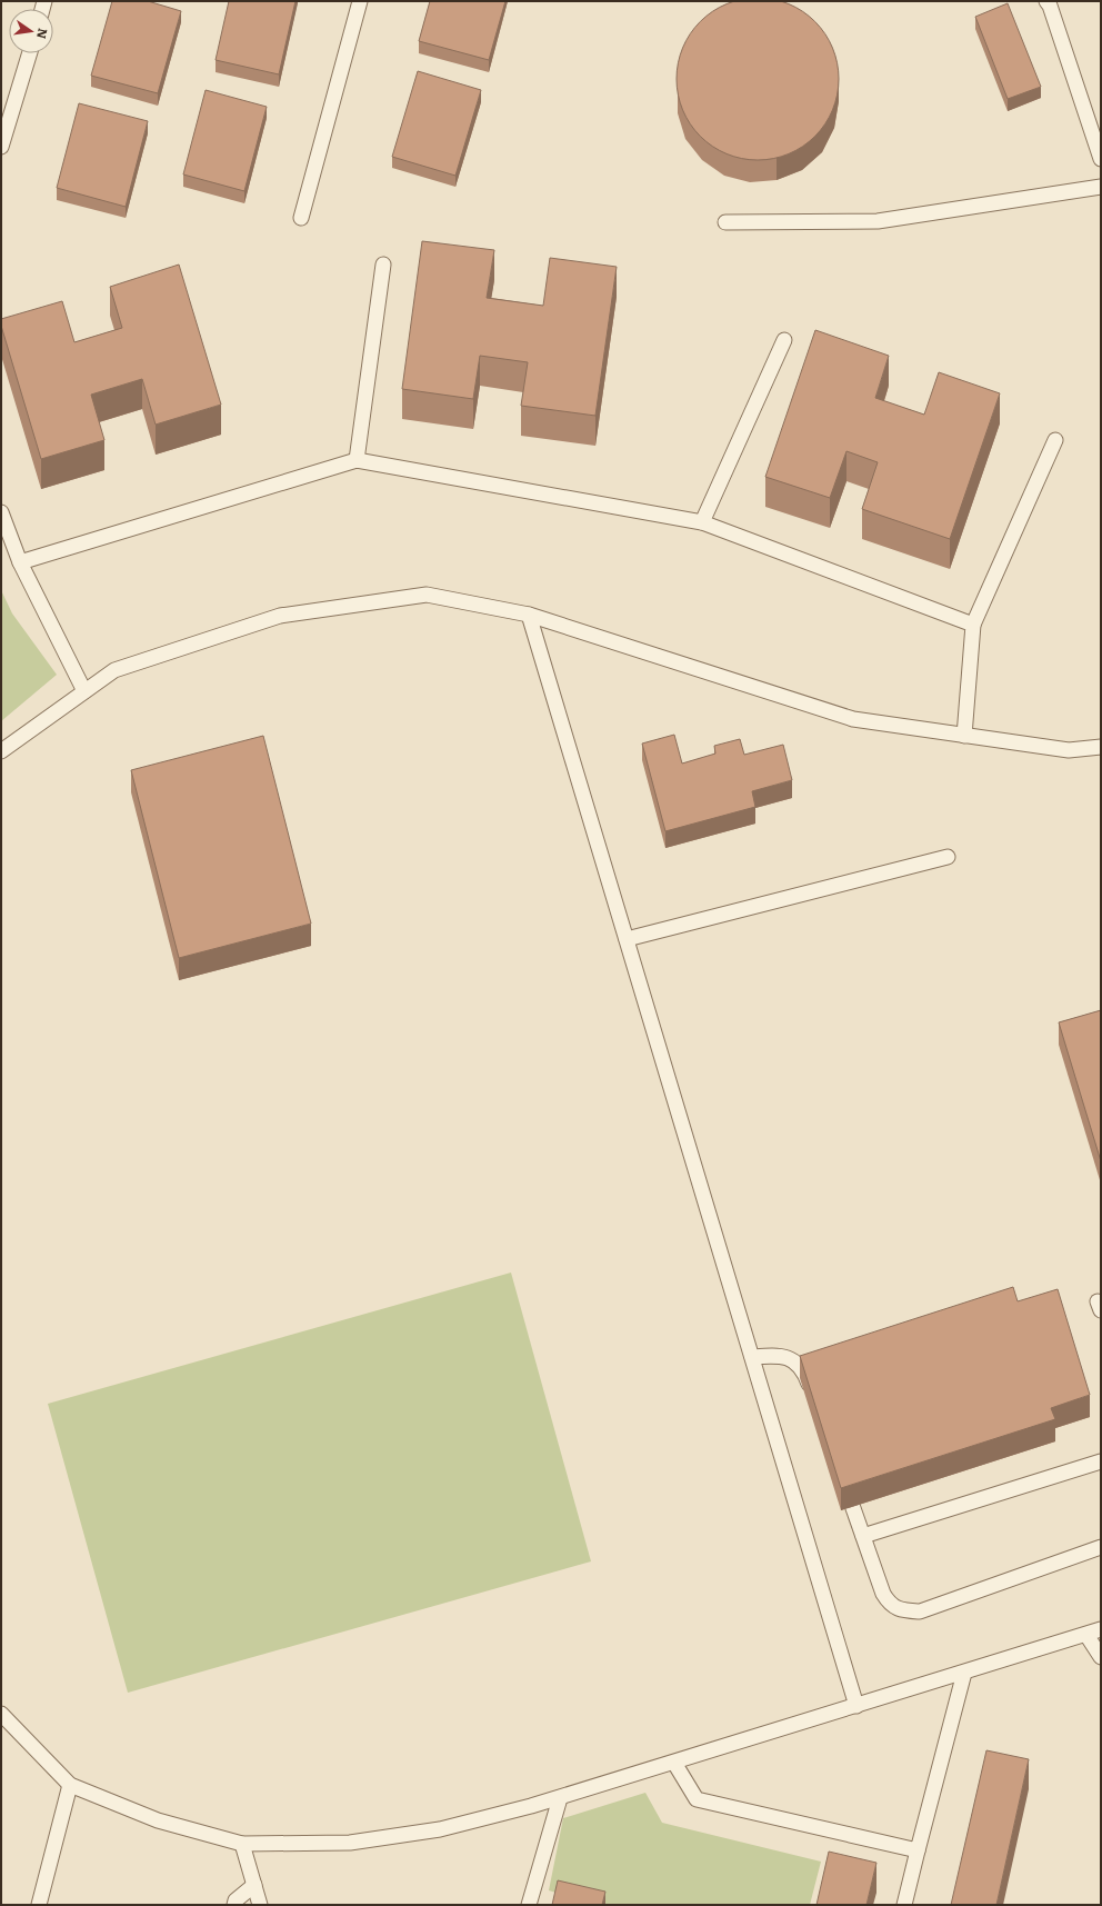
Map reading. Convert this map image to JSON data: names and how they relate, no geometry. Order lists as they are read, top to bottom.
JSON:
{
  "north": "right"
}
